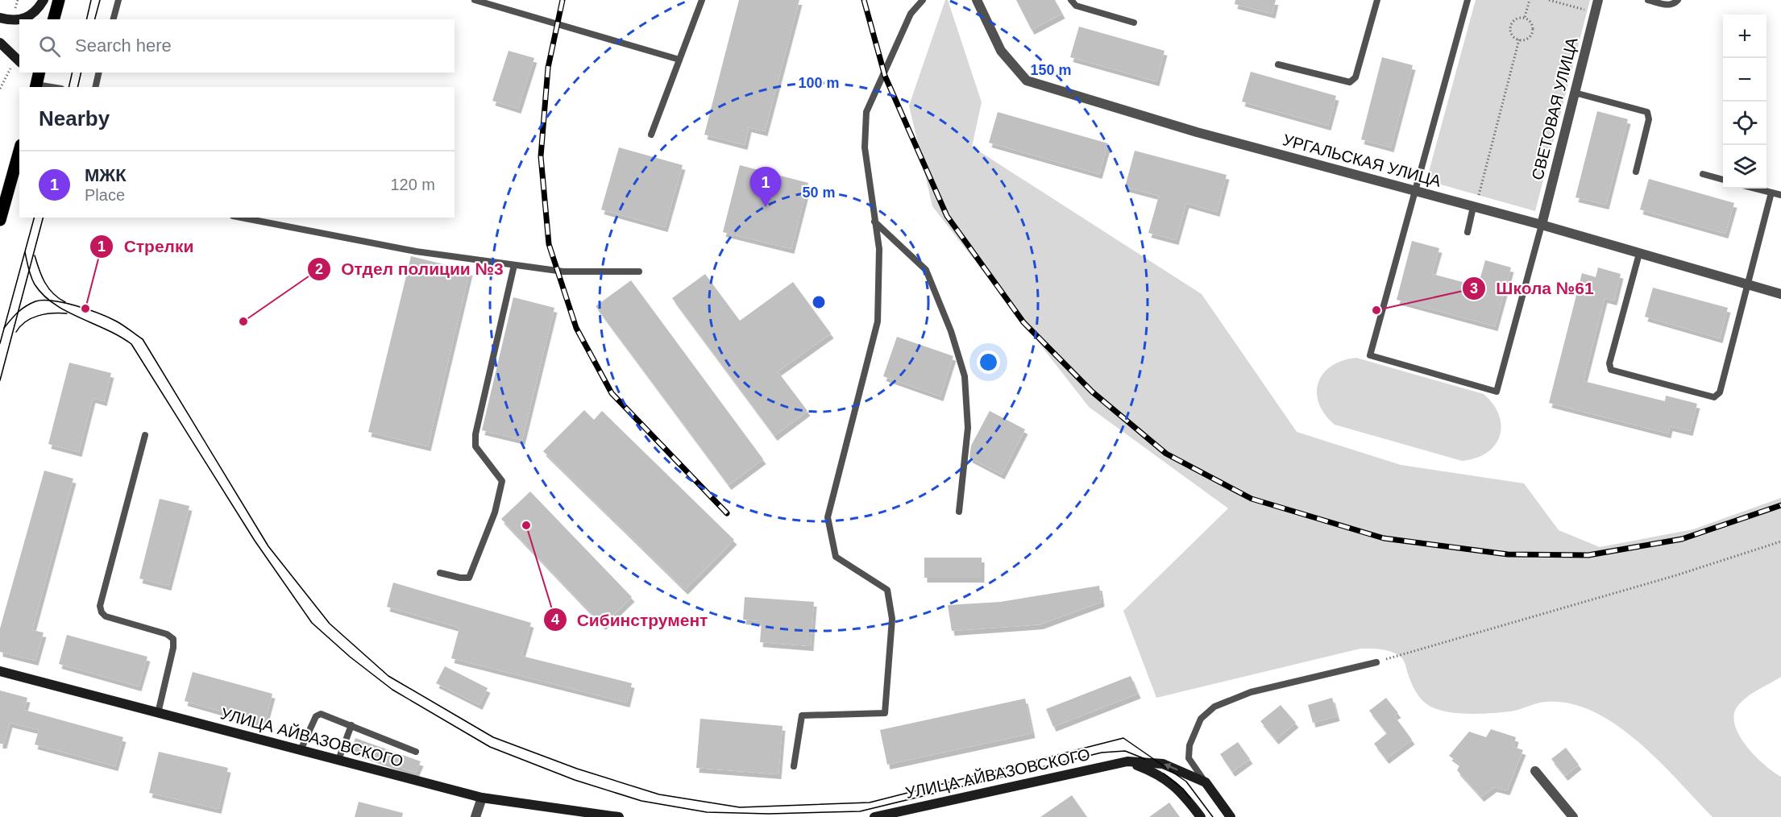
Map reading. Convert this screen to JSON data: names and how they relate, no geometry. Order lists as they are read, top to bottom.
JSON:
{
  "streets": {
    "street": ["СВЕТОВАЯ УЛИЦА", "УРГАЛЬСКАЯ УЛИЦА", "УЛИЦА АЙВАЗОВСКОГО"]
  },
  "crossings": [
    ["СВЕТОВАЯ УЛИЦА", "УРГАЛЬСКАЯ УЛИЦА"]
  ],
  "places": [
    "Стрелки",
    "Школа №61",
    "Отдел полиции №3",
    "Сибинструмент"
  ],
  "page": {
    "map_buttons": ["+", "−"],
    "search": "Search here",
    "heading": "Nearby",
    "list": [
      {
        "mark": "1",
        "name": "МЖК",
        "note": "Place",
        "value": "120 m"
      }
    ],
    "pins": "1"
  },
  "rings": ["150 m", "100 m", "50 m"]
}
